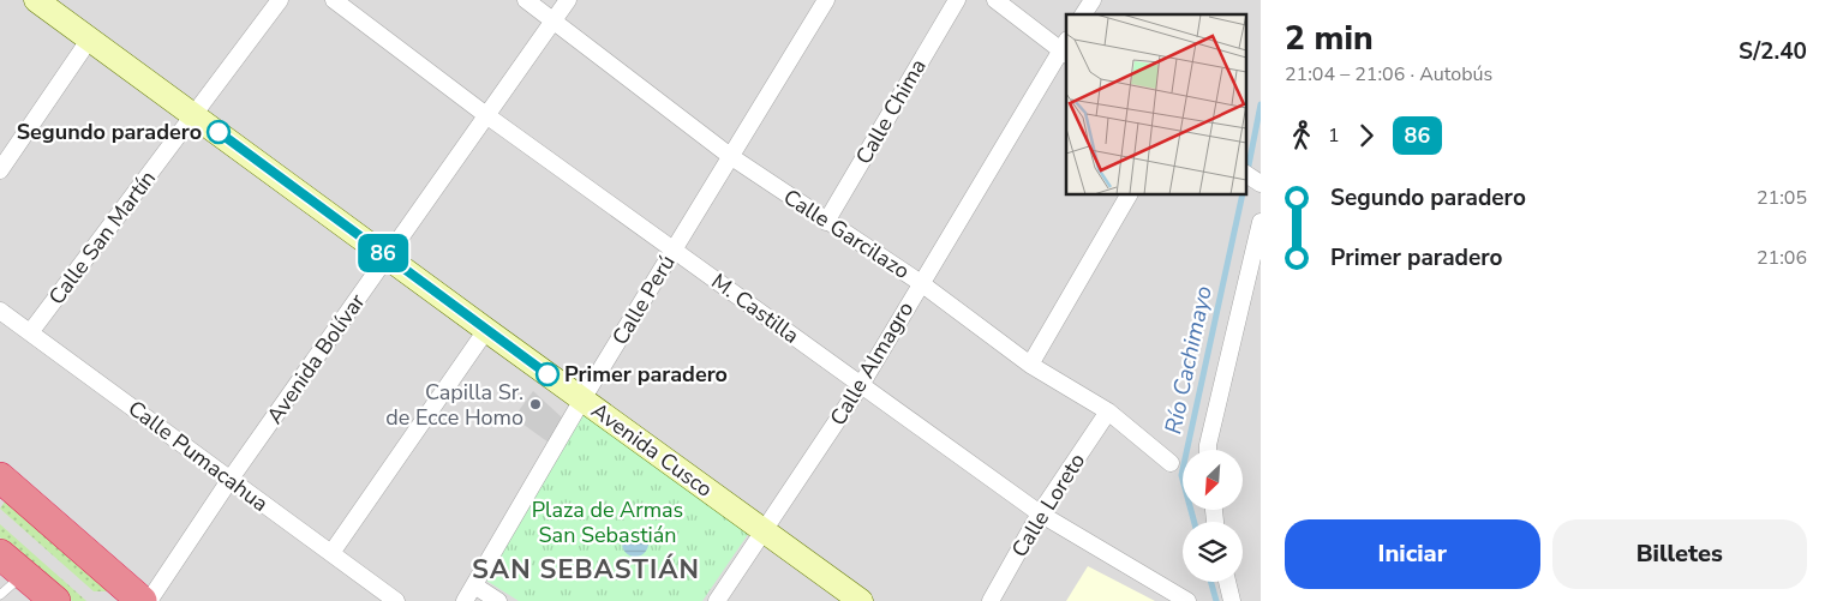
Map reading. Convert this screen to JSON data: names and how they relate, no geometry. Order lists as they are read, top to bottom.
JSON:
{
  "streets": {
    "street": [
      "Calle Chima",
      "Calle Garcilazo",
      "Calle San Martín",
      "Calle Perú",
      "M. Castilla",
      "Avenida Bolívar",
      "Calle Almagro",
      "Avenida Cusco",
      "Calle Pumacahua",
      "Calle Loreto"
    ]
  },
  "crossings": [
    ["Calle Chima", "Calle Garcilazo"],
    ["Calle Garcilazo", "Calle Perú"],
    ["Calle Garcilazo", "Avenida Bolívar"],
    ["Calle Garcilazo", "Calle Almagro"],
    ["Calle Garcilazo", "Calle Loreto"],
    ["Calle San Martín", "Avenida Cusco"],
    ["Calle San Martín", "Calle Pumacahua"],
    ["Calle Perú", "M. Castilla"],
    ["Calle Perú", "Avenida Cusco"],
    ["M. Castilla", "Avenida Bolívar"],
    ["M. Castilla", "Calle Almagro"],
    ["M. Castilla", "Calle Loreto"],
    ["Avenida Bolívar", "Avenida Cusco"],
    ["Avenida Bolívar", "Calle Pumacahua"],
    ["Calle Almagro", "Avenida Cusco"]
  ],
  "districts": ["SAN SEBASTIÁN"],
  "water": ["Río Cachimayo"],
  "parks": ["Plaza de Armas San Sebastián"],
  "places": ["Segundo paradero", "Primer paradero", "Capilla Sr. de Ecce Homo"],
  "lines": ["bus line 86"],
  "north": "bottom left",
  "page": {
    "on_map": "86",
    "heading": ["2 min", "21:04 – 21:06 · Autobús", "S/2.40"],
    "legs": ["1", "86"],
    "list": [
      {
        "name": "Segundo paradero",
        "value": "21:05"
      },
      {
        "name": "Primer paradero",
        "value": "21:06"
      }
    ],
    "buttons": ["Iniciar", "Billetes"]
  }
}
